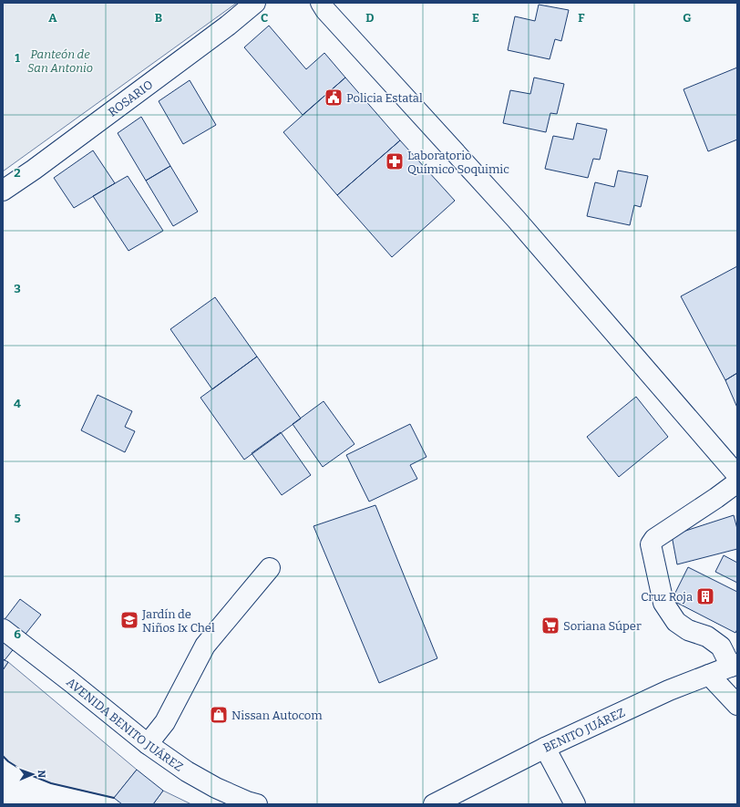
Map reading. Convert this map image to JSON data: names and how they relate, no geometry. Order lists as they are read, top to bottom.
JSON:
{
  "streets": {
    "street": ["ROSARIO", "AVENIDA BENITO JUÁREZ", "BENITO JUÁREZ"]
  },
  "parks": ["Panteón de San Antonio"],
  "places": {
    "public building": ["Policia Estatal"],
    "pharmacy": ["Laboratorio Químico Soquimic"],
    "building": ["Cruz Roja"],
    "school or university": ["Jardín de Niños Ix Chel"],
    "supermarket": ["Soriana Súper"],
    "shop": ["Nissan Autocom"]
  },
  "north": "right",
  "grid": {
    "columns": [
      "A",
      "B",
      "C",
      "D",
      "E",
      "F",
      "G"
    ],
    "rows": [
      "1",
      "2",
      "3",
      "4",
      "5",
      "6"
    ]
  }
}
